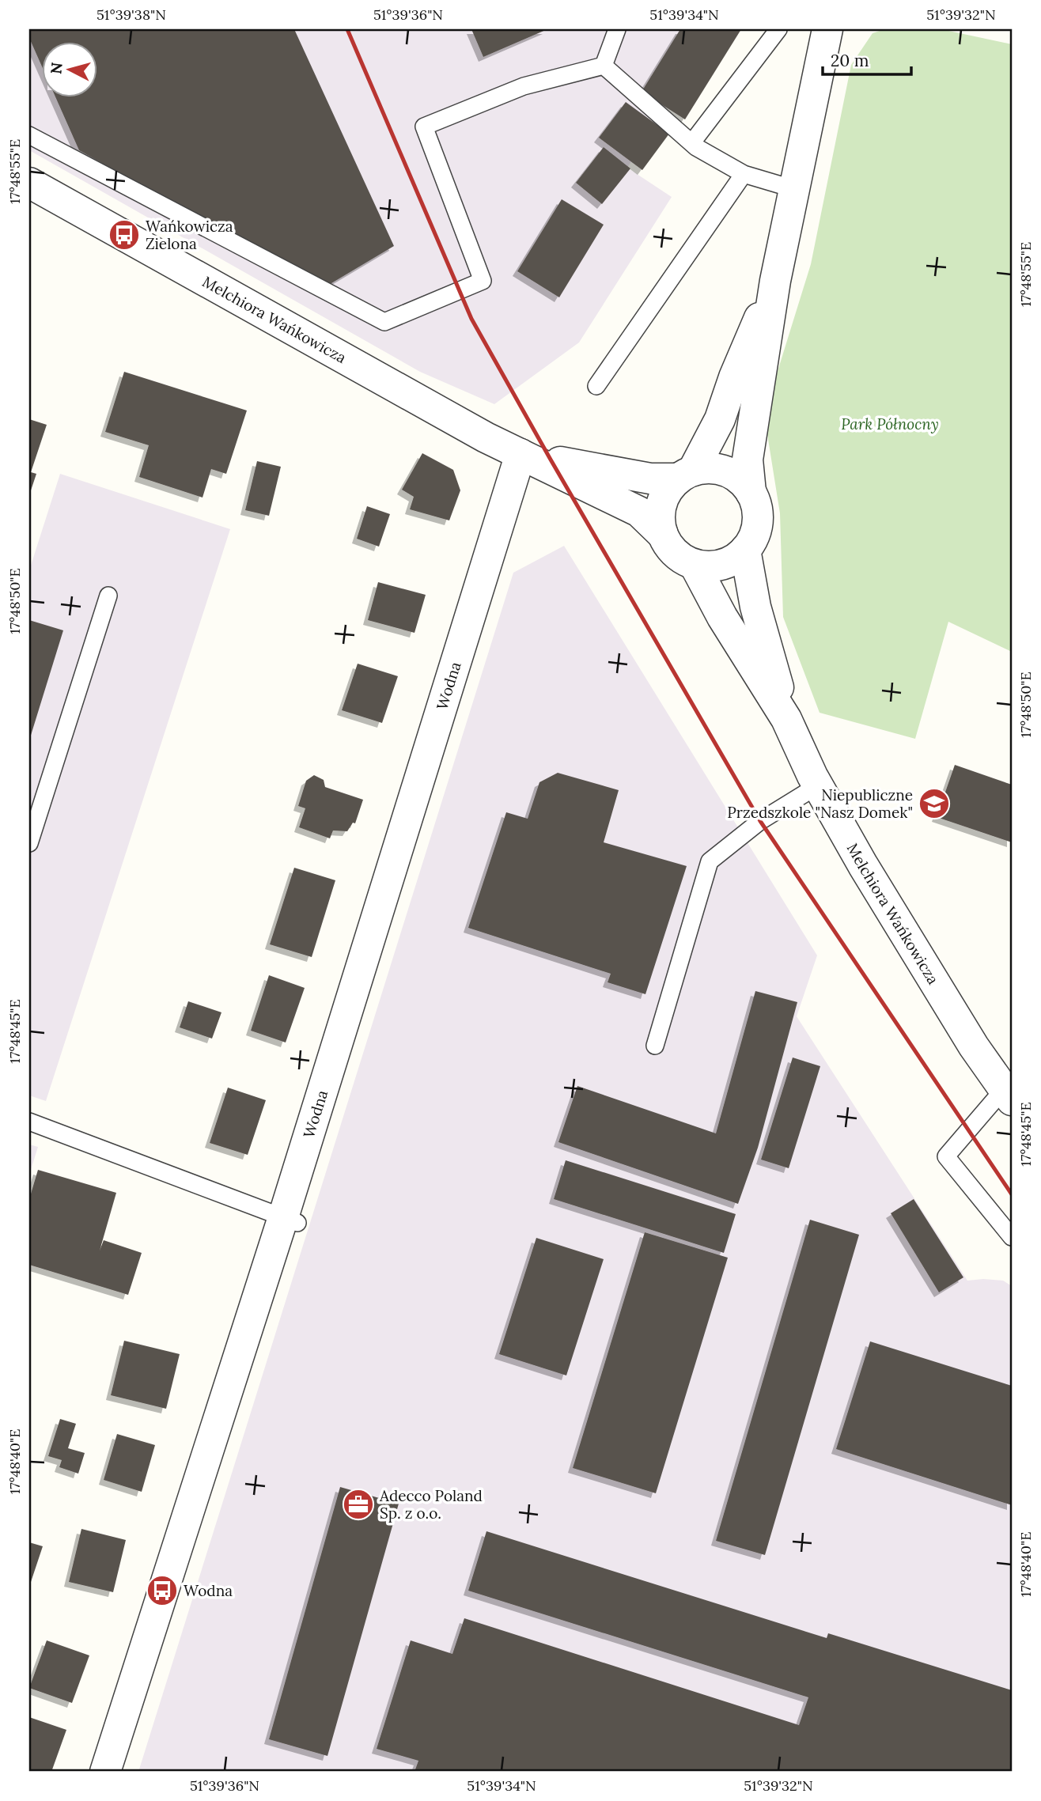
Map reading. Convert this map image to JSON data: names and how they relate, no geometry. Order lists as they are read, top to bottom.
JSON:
{
  "streets": {
    "street": ["Melchiora Wańkowicza", "Wodna"]
  },
  "crossings": [
    ["Melchiora Wańkowicza", "Wodna"]
  ],
  "parks": ["Park Północny"],
  "places": {
    "bus stop": ["Wańkowicza Zielona", "Wodna"],
    "school or university": ["Niepubliczne Przedszkole \"Nasz Domek\""],
    "office": ["Adecco Poland Sp. z o.o."]
  },
  "scale_bar": "20 m",
  "north": "left",
  "coordinates": [
    "51°39'38\"N",
    "51°39'36\"N",
    "51°39'34\"N",
    "51°39'32\"N",
    "17°48'55\"E",
    "17°48'50\"E",
    "17°48'45\"E",
    "17°48'40\"E"
  ]
}
